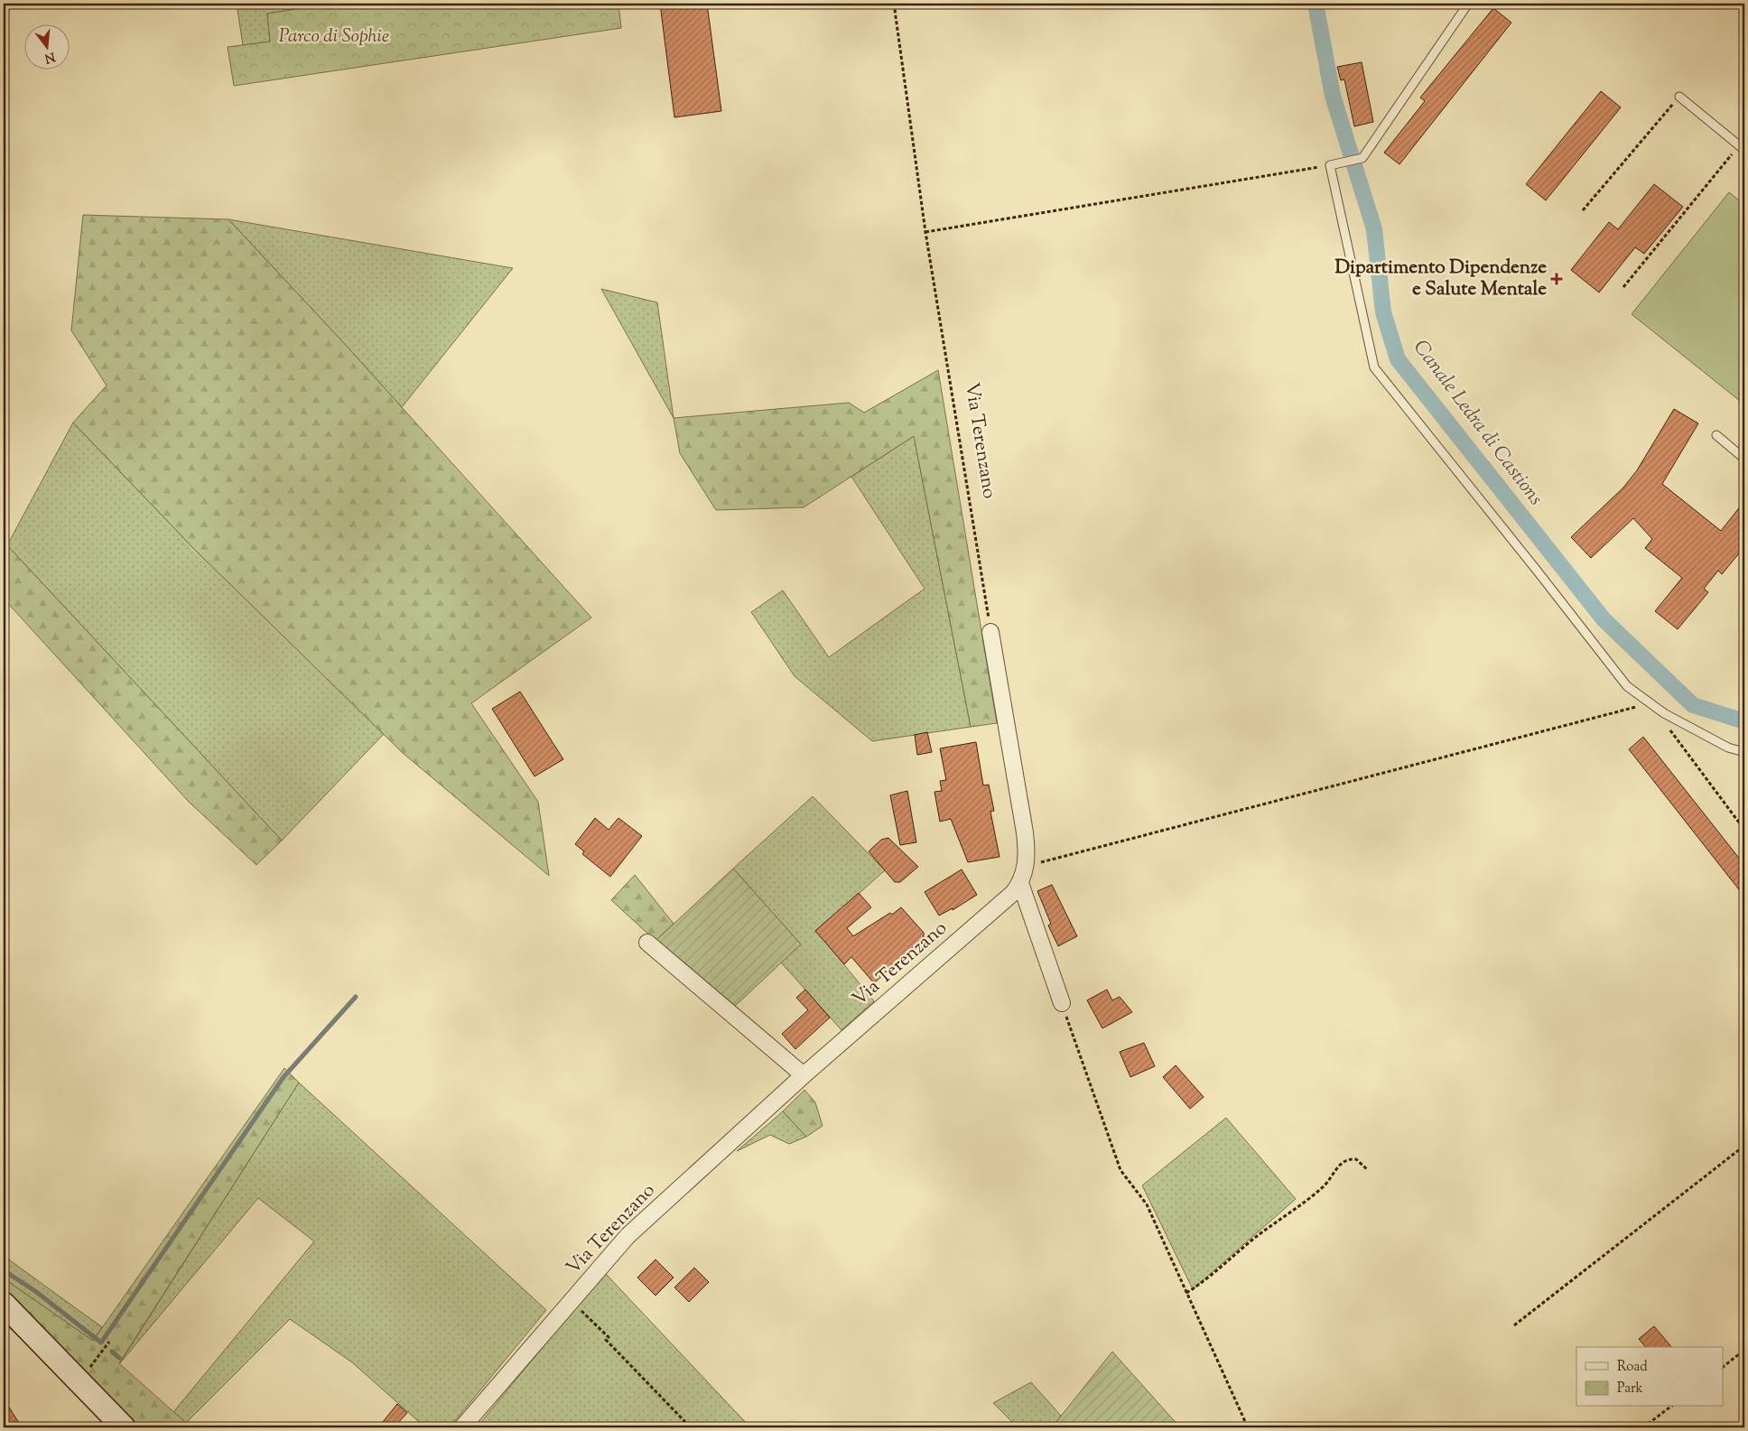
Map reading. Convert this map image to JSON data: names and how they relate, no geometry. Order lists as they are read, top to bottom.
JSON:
{
  "streets": {
    "street": ["Via Terenzano"]
  },
  "water": ["Canale Ledra di Castions"],
  "parks": ["Parco di Sophie"],
  "places": {
    "health": ["Dipartimento Dipendenze e Salute Mentale"]
  },
  "legend": ["Road", "Park"],
  "north": "bottom"
}
